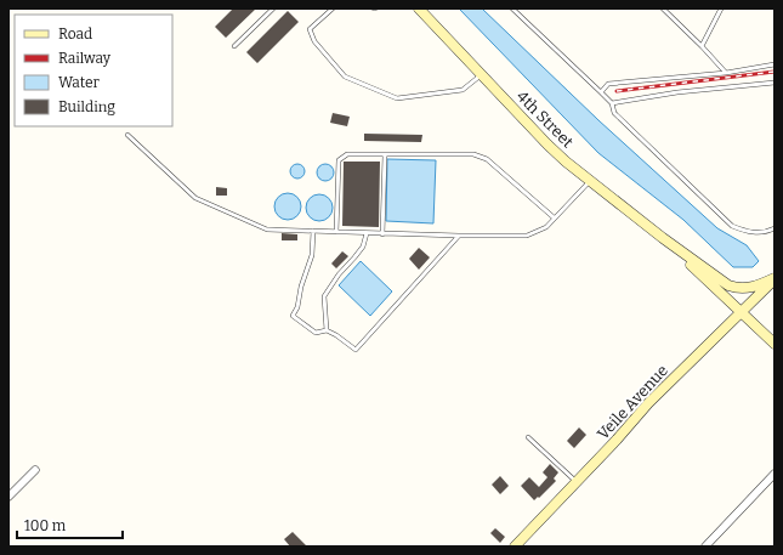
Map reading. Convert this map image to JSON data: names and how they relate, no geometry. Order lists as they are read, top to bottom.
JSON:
{
  "streets": {
    "street": ["4th Street", "Veile Avenue"]
  },
  "legend": [
    "Road",
    "Railway",
    "Water",
    "Building"
  ],
  "scale_bar": "100 m"
}
